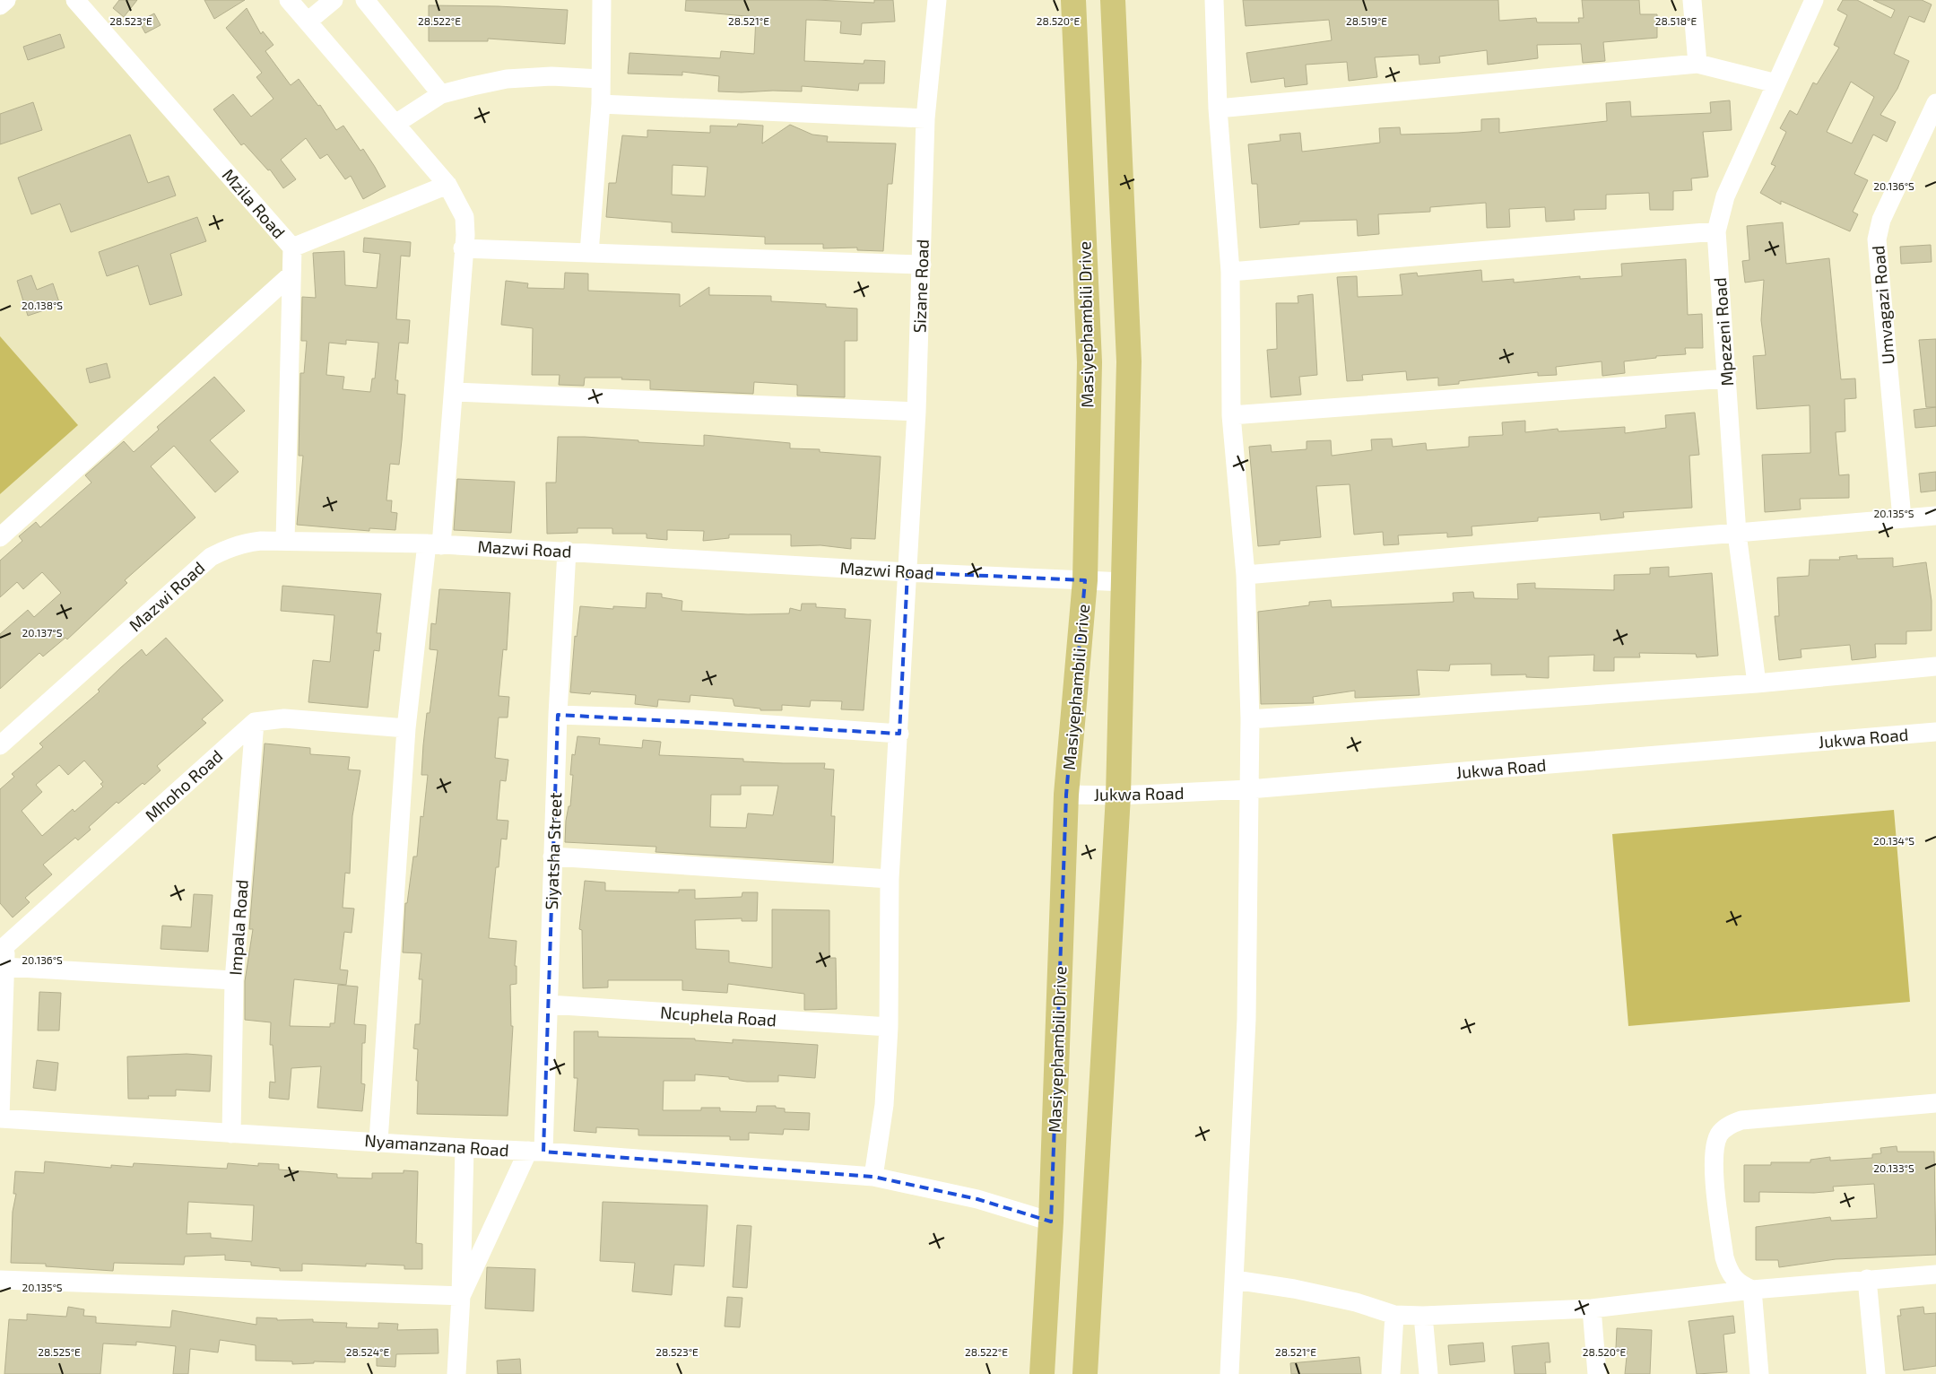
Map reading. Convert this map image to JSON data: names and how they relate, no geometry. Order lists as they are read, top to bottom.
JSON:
{
  "streets": {
    "main road": ["Masiyephambili Drive"],
    "street": [
      "Mzila Road",
      "Sizane Road",
      "Umvagazi Road",
      "Mpezeni Road",
      "Mazwi Road",
      "Jukwa Road",
      "Mhoho Road",
      "Siyatsha Street",
      "Impala Road",
      "Ncuphela Road",
      "Nyamanzana Road"
    ]
  },
  "crossings": [
    ["Mzila Road", "Mazwi Road"],
    ["Sizane Road", "Mazwi Road"],
    ["Sizane Road", "Ncuphela Road"],
    ["Sizane Road", "Nyamanzana Road"],
    ["Masiyephambili Drive", "Mazwi Road"],
    ["Masiyephambili Drive", "Jukwa Road"],
    ["Masiyephambili Drive", "Nyamanzana Road"],
    ["Mazwi Road", "Siyatsha Street"],
    ["Mhoho Road", "Impala Road"],
    ["Siyatsha Street", "Ncuphela Road"],
    ["Siyatsha Street", "Nyamanzana Road"],
    ["Impala Road", "Nyamanzana Road"]
  ],
  "coordinates": [
    "28.523°E",
    "28.522°E",
    "28.521°E",
    "28.520°E",
    "28.519°E",
    "28.518°E",
    "20.136°S",
    "20.138°S",
    "20.135°S",
    "20.137°S",
    "20.134°S",
    "20.133°S",
    "28.525°E",
    "28.524°E"
  ]
}
